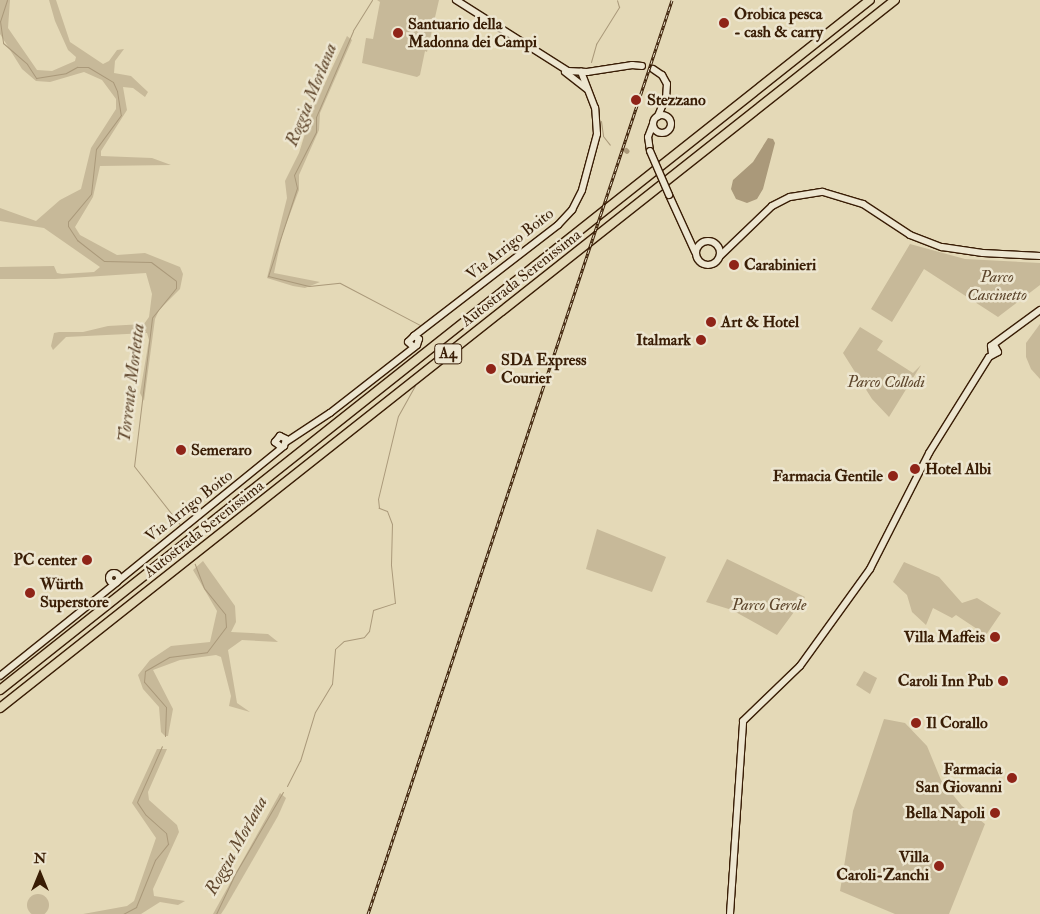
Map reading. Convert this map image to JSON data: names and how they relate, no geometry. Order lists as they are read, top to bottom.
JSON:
{
  "streets": {
    "highway": ["Autostrada Serenissima", "A4"],
    "street": ["Via Arrigo Boito"]
  },
  "water": ["Roggia Morlana", "Torrente Morletta"],
  "parks": ["Parco Cascinetto", "Parco Collodi", "Parco Gerole"],
  "places": [
    "Orobica pesca - cash & carry",
    "Santuario della Madonna dei Campi",
    "Stezzano",
    "Carabinieri",
    "Art & Hotel",
    "Italmark",
    "SDA Express Courier",
    "Semeraro",
    "Hotel Albi",
    "Farmacia Gentile",
    "PC center",
    "Würth Superstore",
    "Villa Maffeis",
    "Caroli Inn Pub",
    "Il Corallo",
    "Farmacia San Giovanni",
    "Bella Napoli",
    "Villa Caroli-Zanchi"
  ],
  "north": "top"
}
